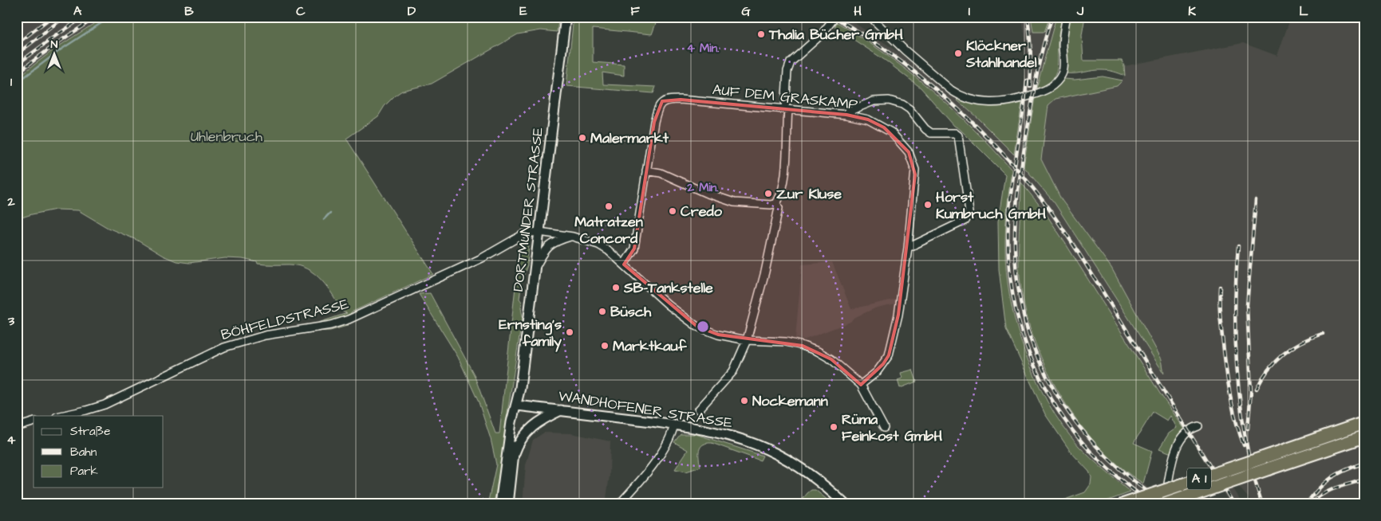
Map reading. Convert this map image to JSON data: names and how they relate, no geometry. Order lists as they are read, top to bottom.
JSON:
{
  "streets": {
    "highway": ["A 1"],
    "main road": ["DORTMUNDER STRASSE", "WANDHOFENER STRASSE"],
    "street": ["AUF DEM GRASKAMP", "BÖHFELDSTRASSE"]
  },
  "crossings": [
    ["DORTMUNDER STRASSE", "BÖHFELDSTRASSE"],
    ["DORTMUNDER STRASSE", "WANDHOFENER STRASSE"]
  ],
  "parks": ["Uhlenbruch"],
  "places": [
    "Thalia Bücher GmbH",
    "Klöckner Stahlhandel",
    "Malermarkt",
    "Zur Kluse",
    "Horst Kumbruch GmbH",
    "Matratzen Concord",
    "Credo",
    "SB-Tankstelle",
    "Büsch",
    "Ernsting's family",
    "Marktkauf",
    "Nockemann",
    "Rüma Feinkost GmbH"
  ],
  "legend": ["Straße", "Bahn", "Park"],
  "north": "top",
  "grid": {
    "columns": [
      "A",
      "B",
      "C",
      "D",
      "E",
      "F",
      "G",
      "H",
      "I",
      "J",
      "K",
      "L"
    ],
    "rows": [
      "1",
      "2",
      "3",
      "4"
    ]
  },
  "rings": ["4 Min.", "2 Min."]
}
